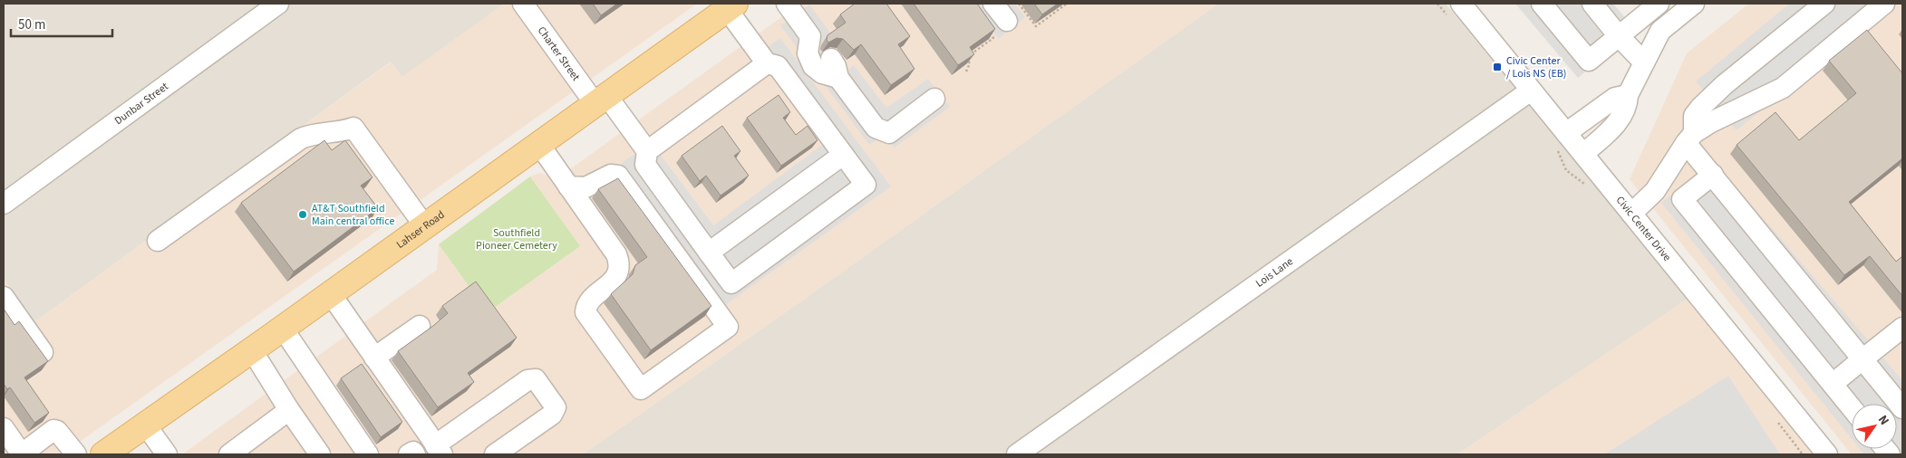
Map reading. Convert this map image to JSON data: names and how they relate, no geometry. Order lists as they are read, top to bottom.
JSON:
{
  "streets": {
    "main road": ["Lahser Road"],
    "street": [
      "Charter Street",
      "Dunbar Street",
      "Civic Center Drive",
      "Lois Lane"
    ]
  },
  "crossings": [
    ["Charter Street", "Lahser Road"],
    ["Civic Center Drive", "Lois Lane"]
  ],
  "parks": ["Southfield Pioneer Cemetery"],
  "places": {
    "transit": ["Civic Center / Lois NS (EB)"],
    "other": ["AT&T Southfield Main central office"]
  },
  "scale_bar": "50 m",
  "north": "top right"
}
